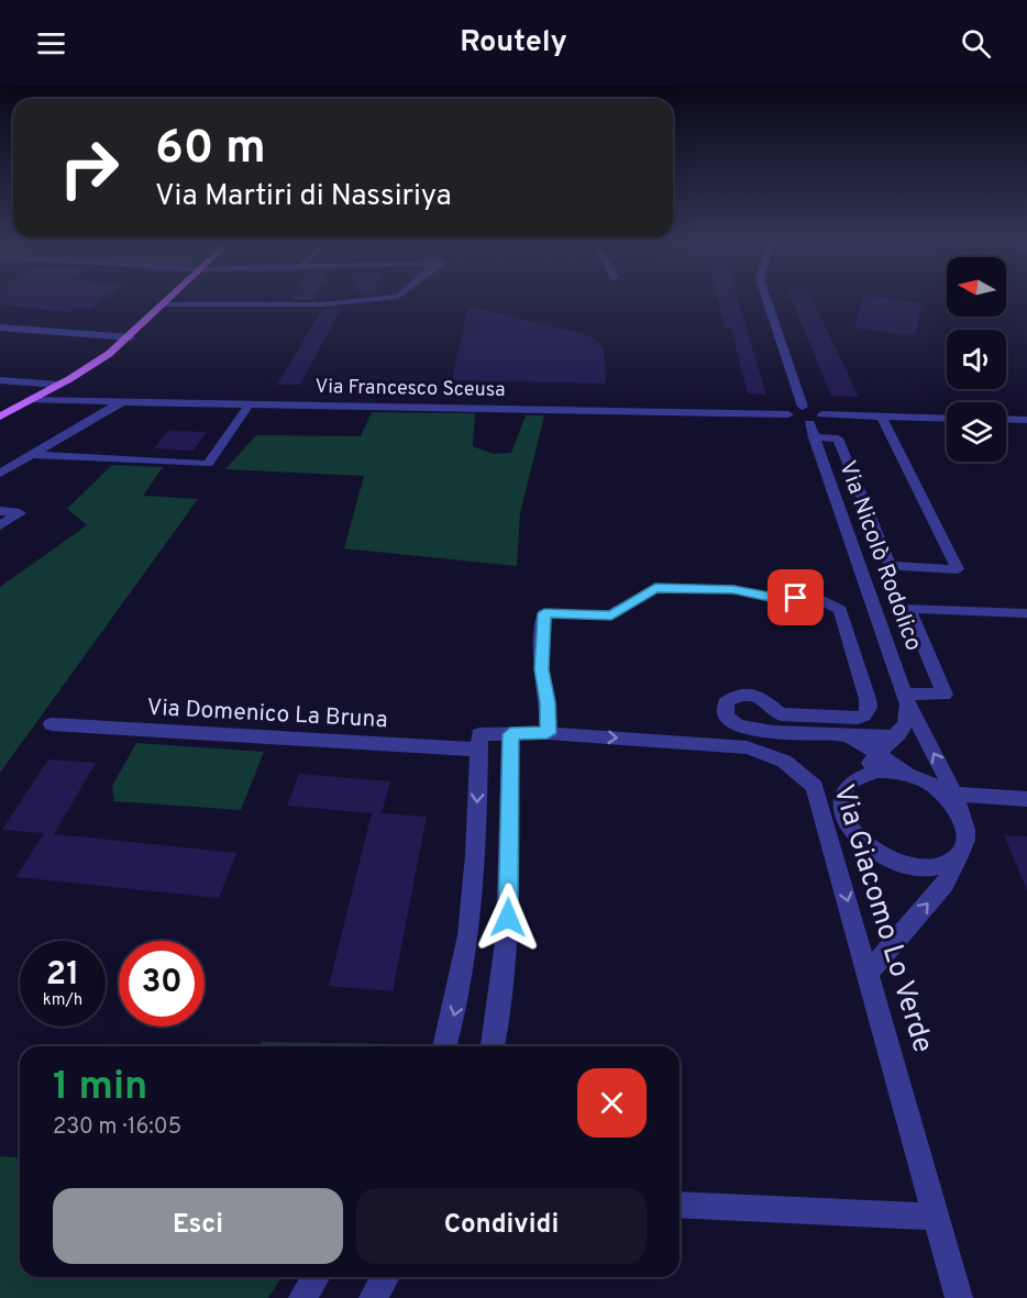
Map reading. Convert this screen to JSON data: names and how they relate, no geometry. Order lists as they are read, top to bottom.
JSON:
{
  "streets": {
    "street": [
      "Via Francesco Sceusa",
      "Via Nicolò Rodolico",
      "Via Domenico La Bruna",
      "Via Giacomo Lo Verde"
    ]
  },
  "crossings": [
    ["Via Domenico La Bruna", "Via Giacomo Lo Verde"]
  ],
  "one_way": ["Via Giacomo Lo Verde"],
  "north": "left",
  "page": {
    "header": "Routely",
    "turn": ["60 m", "Via Martiri di Nassiriya"],
    "speed": "21 km/h",
    "limit": "30",
    "heading": ["1 min", "230 m · 16:05"],
    "buttons": ["Esci", "Condividi"]
  }
}
